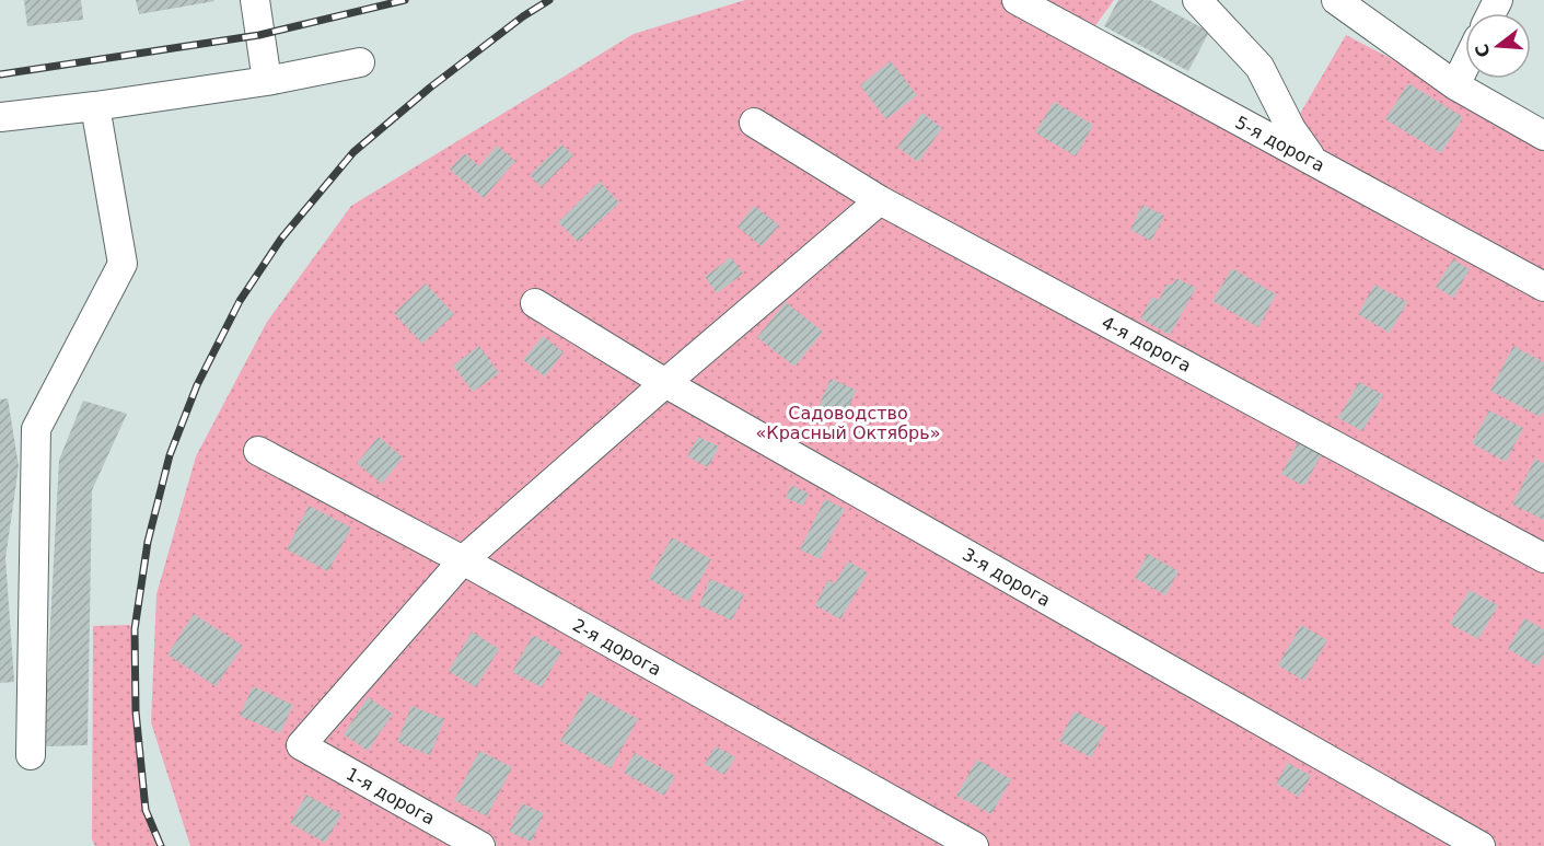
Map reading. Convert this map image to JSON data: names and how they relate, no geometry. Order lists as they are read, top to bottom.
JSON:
{
  "streets": {
    "street": [
      "5-я дорога",
      "4-я дорога",
      "3-я дорога",
      "2-я дорога",
      "1-я дорога"
    ]
  },
  "crossings": [
    ["2-я дорога", "1-я дорога"]
  ],
  "parks": ["Садоводство «Красный Октябрь»"],
  "north": "left"
}
